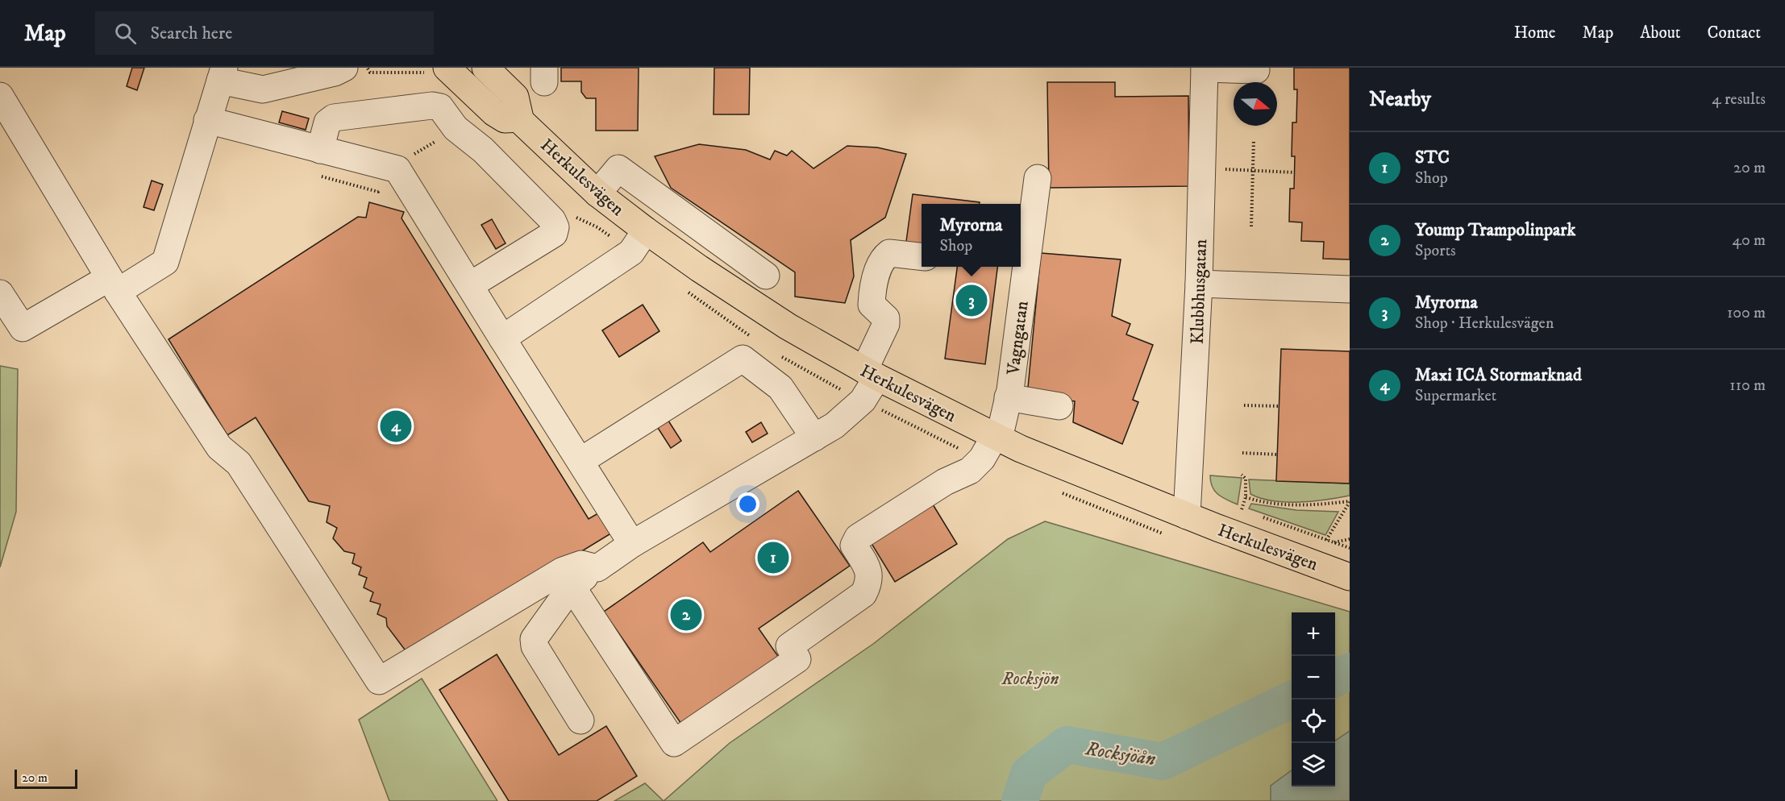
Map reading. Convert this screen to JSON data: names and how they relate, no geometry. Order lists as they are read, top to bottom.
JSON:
{
  "streets": {
    "main road": ["Herkulesvägen"],
    "street": ["Klubbhusgatan", "Vagngatan"]
  },
  "crossings": [
    ["Herkulesvägen", "Klubbhusgatan"],
    ["Herkulesvägen", "Vagngatan"]
  ],
  "water": ["Rocksjöån"],
  "parks": ["Rocksjön"],
  "scale_bar": "20 m",
  "north": "right",
  "page": {
    "header": "Map",
    "search": "Search here",
    "nav": [
      "Home",
      "Map",
      "About",
      "Contact"
    ],
    "heading": ["Nearby", "4 results"],
    "list": [
      {
        "mark": "1",
        "name": "STC",
        "note": "Shop",
        "value": "20 m"
      },
      {
        "mark": "2",
        "name": "Yoump Trampolinpark",
        "note": "Sports",
        "value": "40 m"
      },
      {
        "mark": "3",
        "name": "Myrorna",
        "note": "Shop · Herkulesvägen",
        "value": "100 m"
      },
      {
        "mark": "4",
        "name": "Maxi ICA Stormarknad",
        "note": "Supermarket",
        "value": "110 m"
      }
    ],
    "popup": ["Myrorna", "Shop"],
    "pins": [
      "3",
      "4",
      "1",
      "2"
    ],
    "map_buttons": ["+", "−"],
    "scale": "20 m"
  }
}
